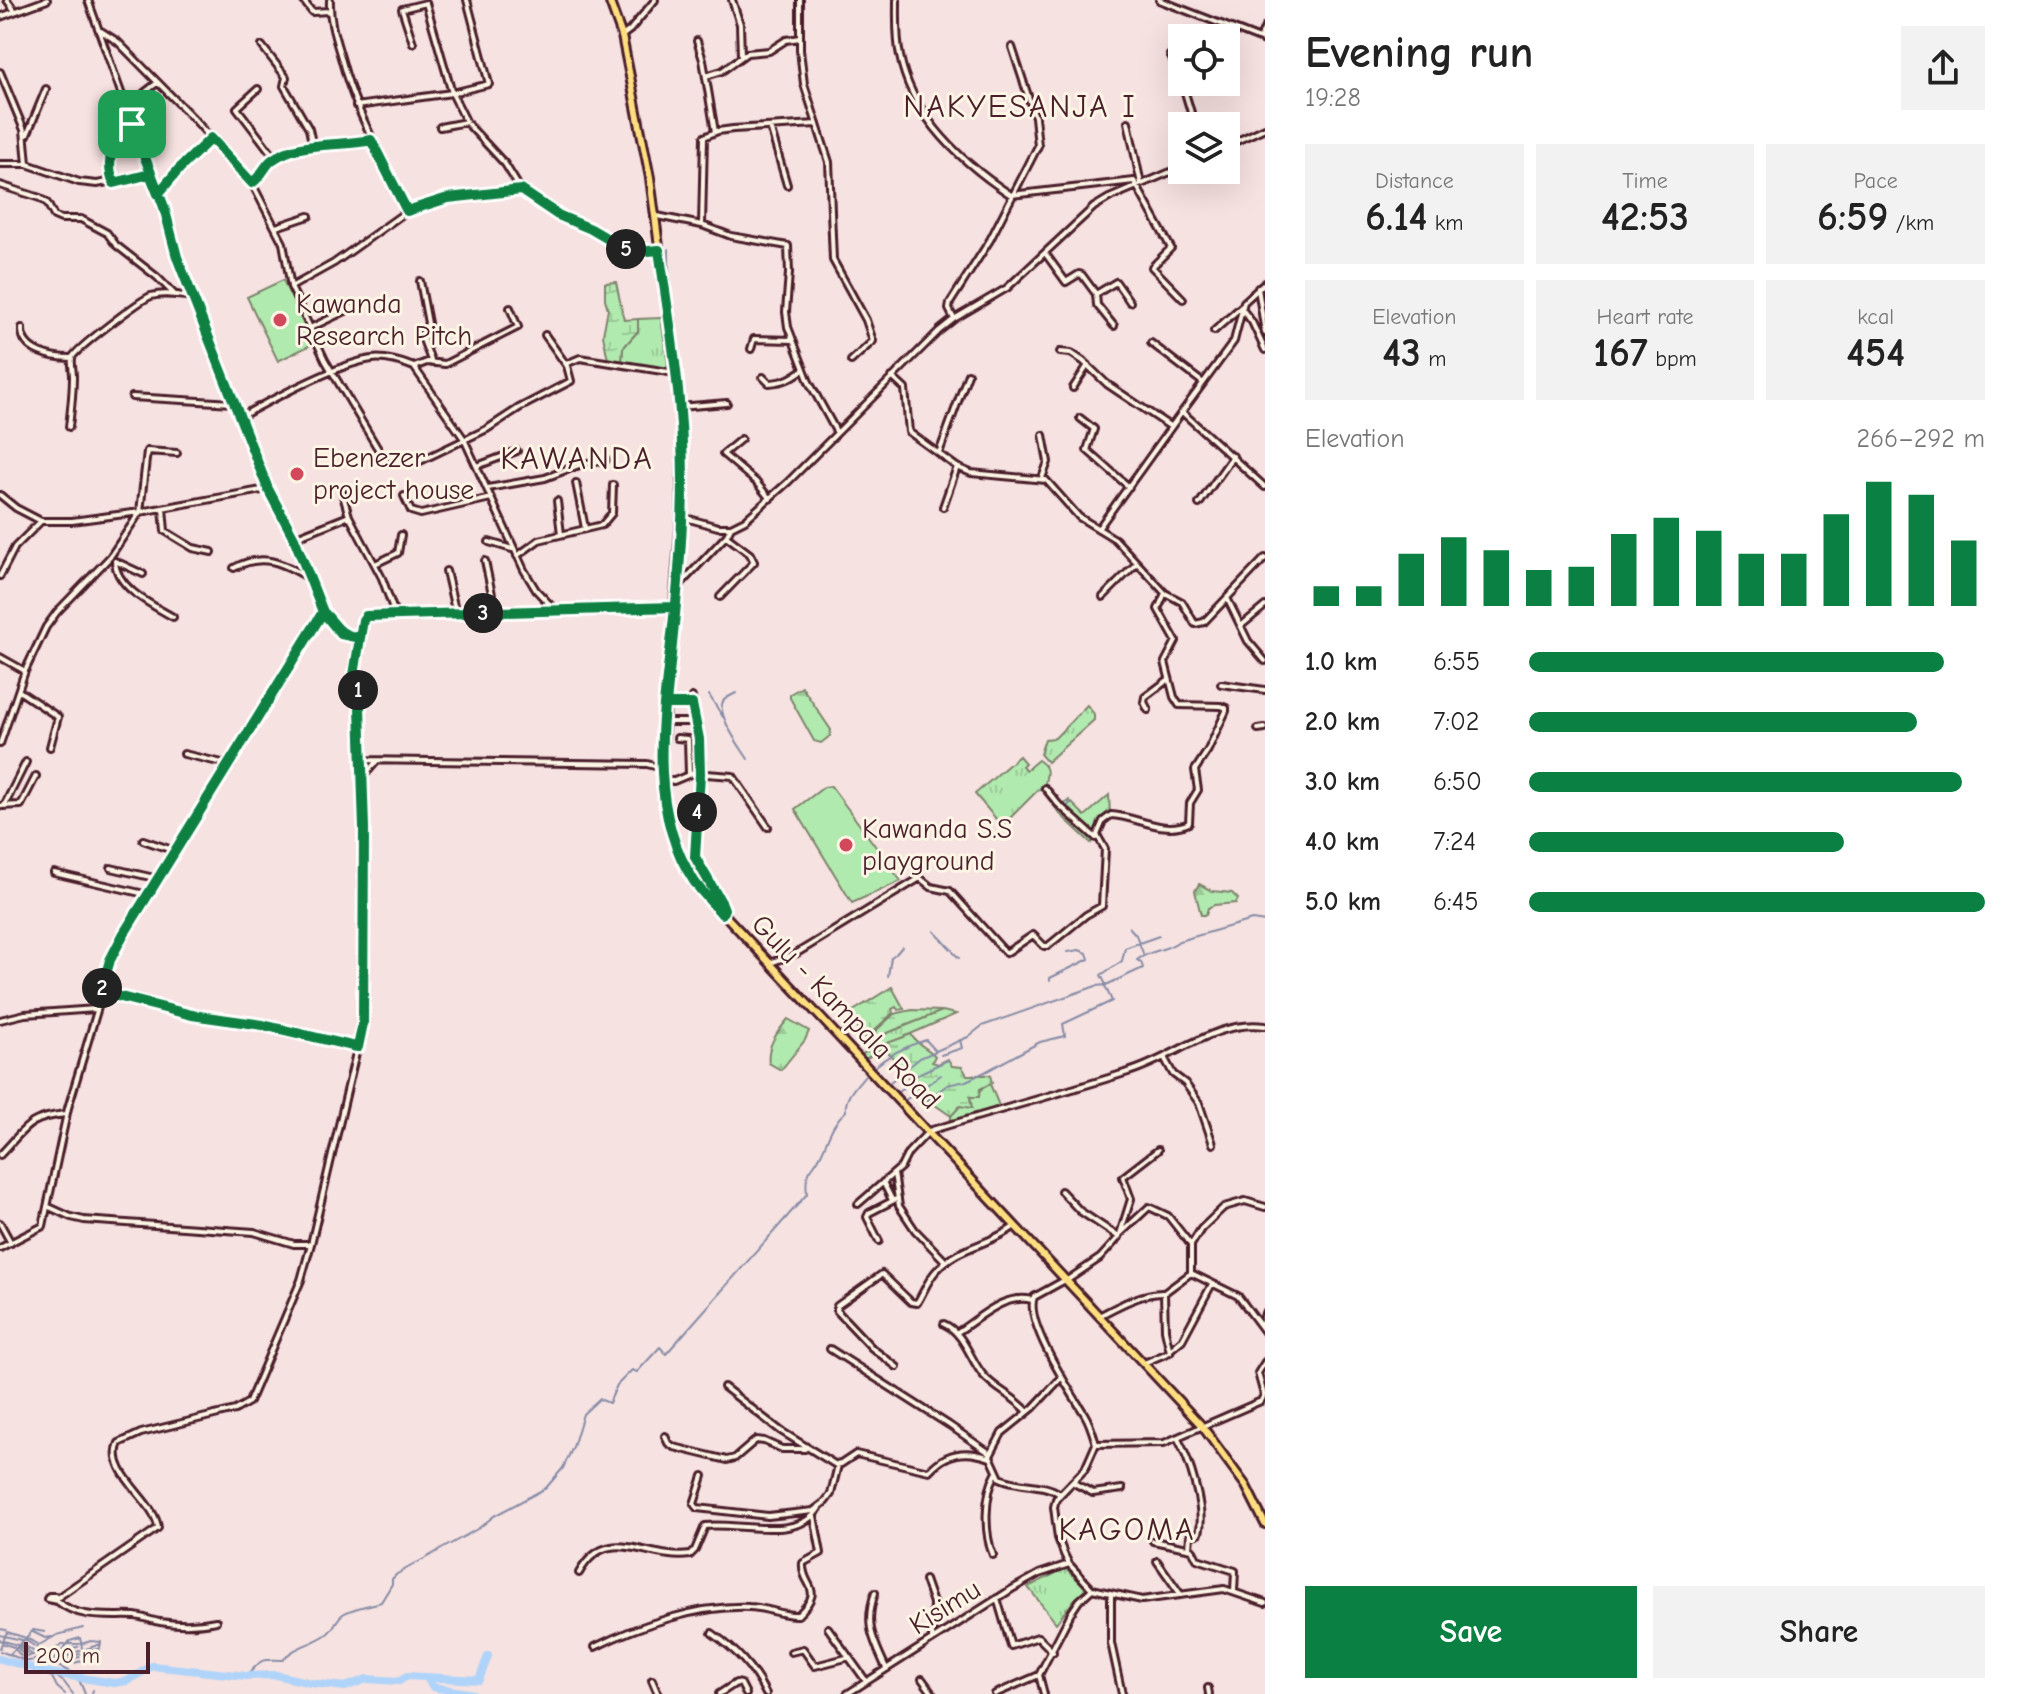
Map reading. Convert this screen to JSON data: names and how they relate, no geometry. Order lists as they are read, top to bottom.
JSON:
{
  "streets": {
    "main road": ["Gulu - Kampala Road"],
    "street": ["Kisimu"]
  },
  "districts": ["NAKYESANJA I", "KAWANDA", "KAGOMA"],
  "places": ["Kawanda Research Pitch", "Ebenezer project house", "Kawanda S.S playground"],
  "scale_bar": "200 m",
  "page": {
    "heading": ["Evening run", "19:28"],
    "stats": [
      ["Distance", "6.14 km"],
      ["Time", "42:53"],
      ["Pace", "6:59 /km"],
      ["Elevation", "43 m"],
      ["Heart rate", "167 bpm"],
      ["kcal", "454"]
    ],
    "pins": [
      "5",
      "3",
      "1",
      "4",
      "2"
    ],
    "chart": ["Elevation", "266–292 m"],
    "list": [
      {
        "name": "1.0 km",
        "note": "6:55"
      },
      {
        "name": "2.0 km",
        "note": "7:02"
      },
      {
        "name": "3.0 km",
        "note": "6:50"
      },
      {
        "name": "4.0 km",
        "note": "7:24"
      },
      {
        "name": "5.0 km",
        "note": "6:45"
      }
    ],
    "buttons": ["Save", "Share"],
    "scale": "200 m"
  }
}
